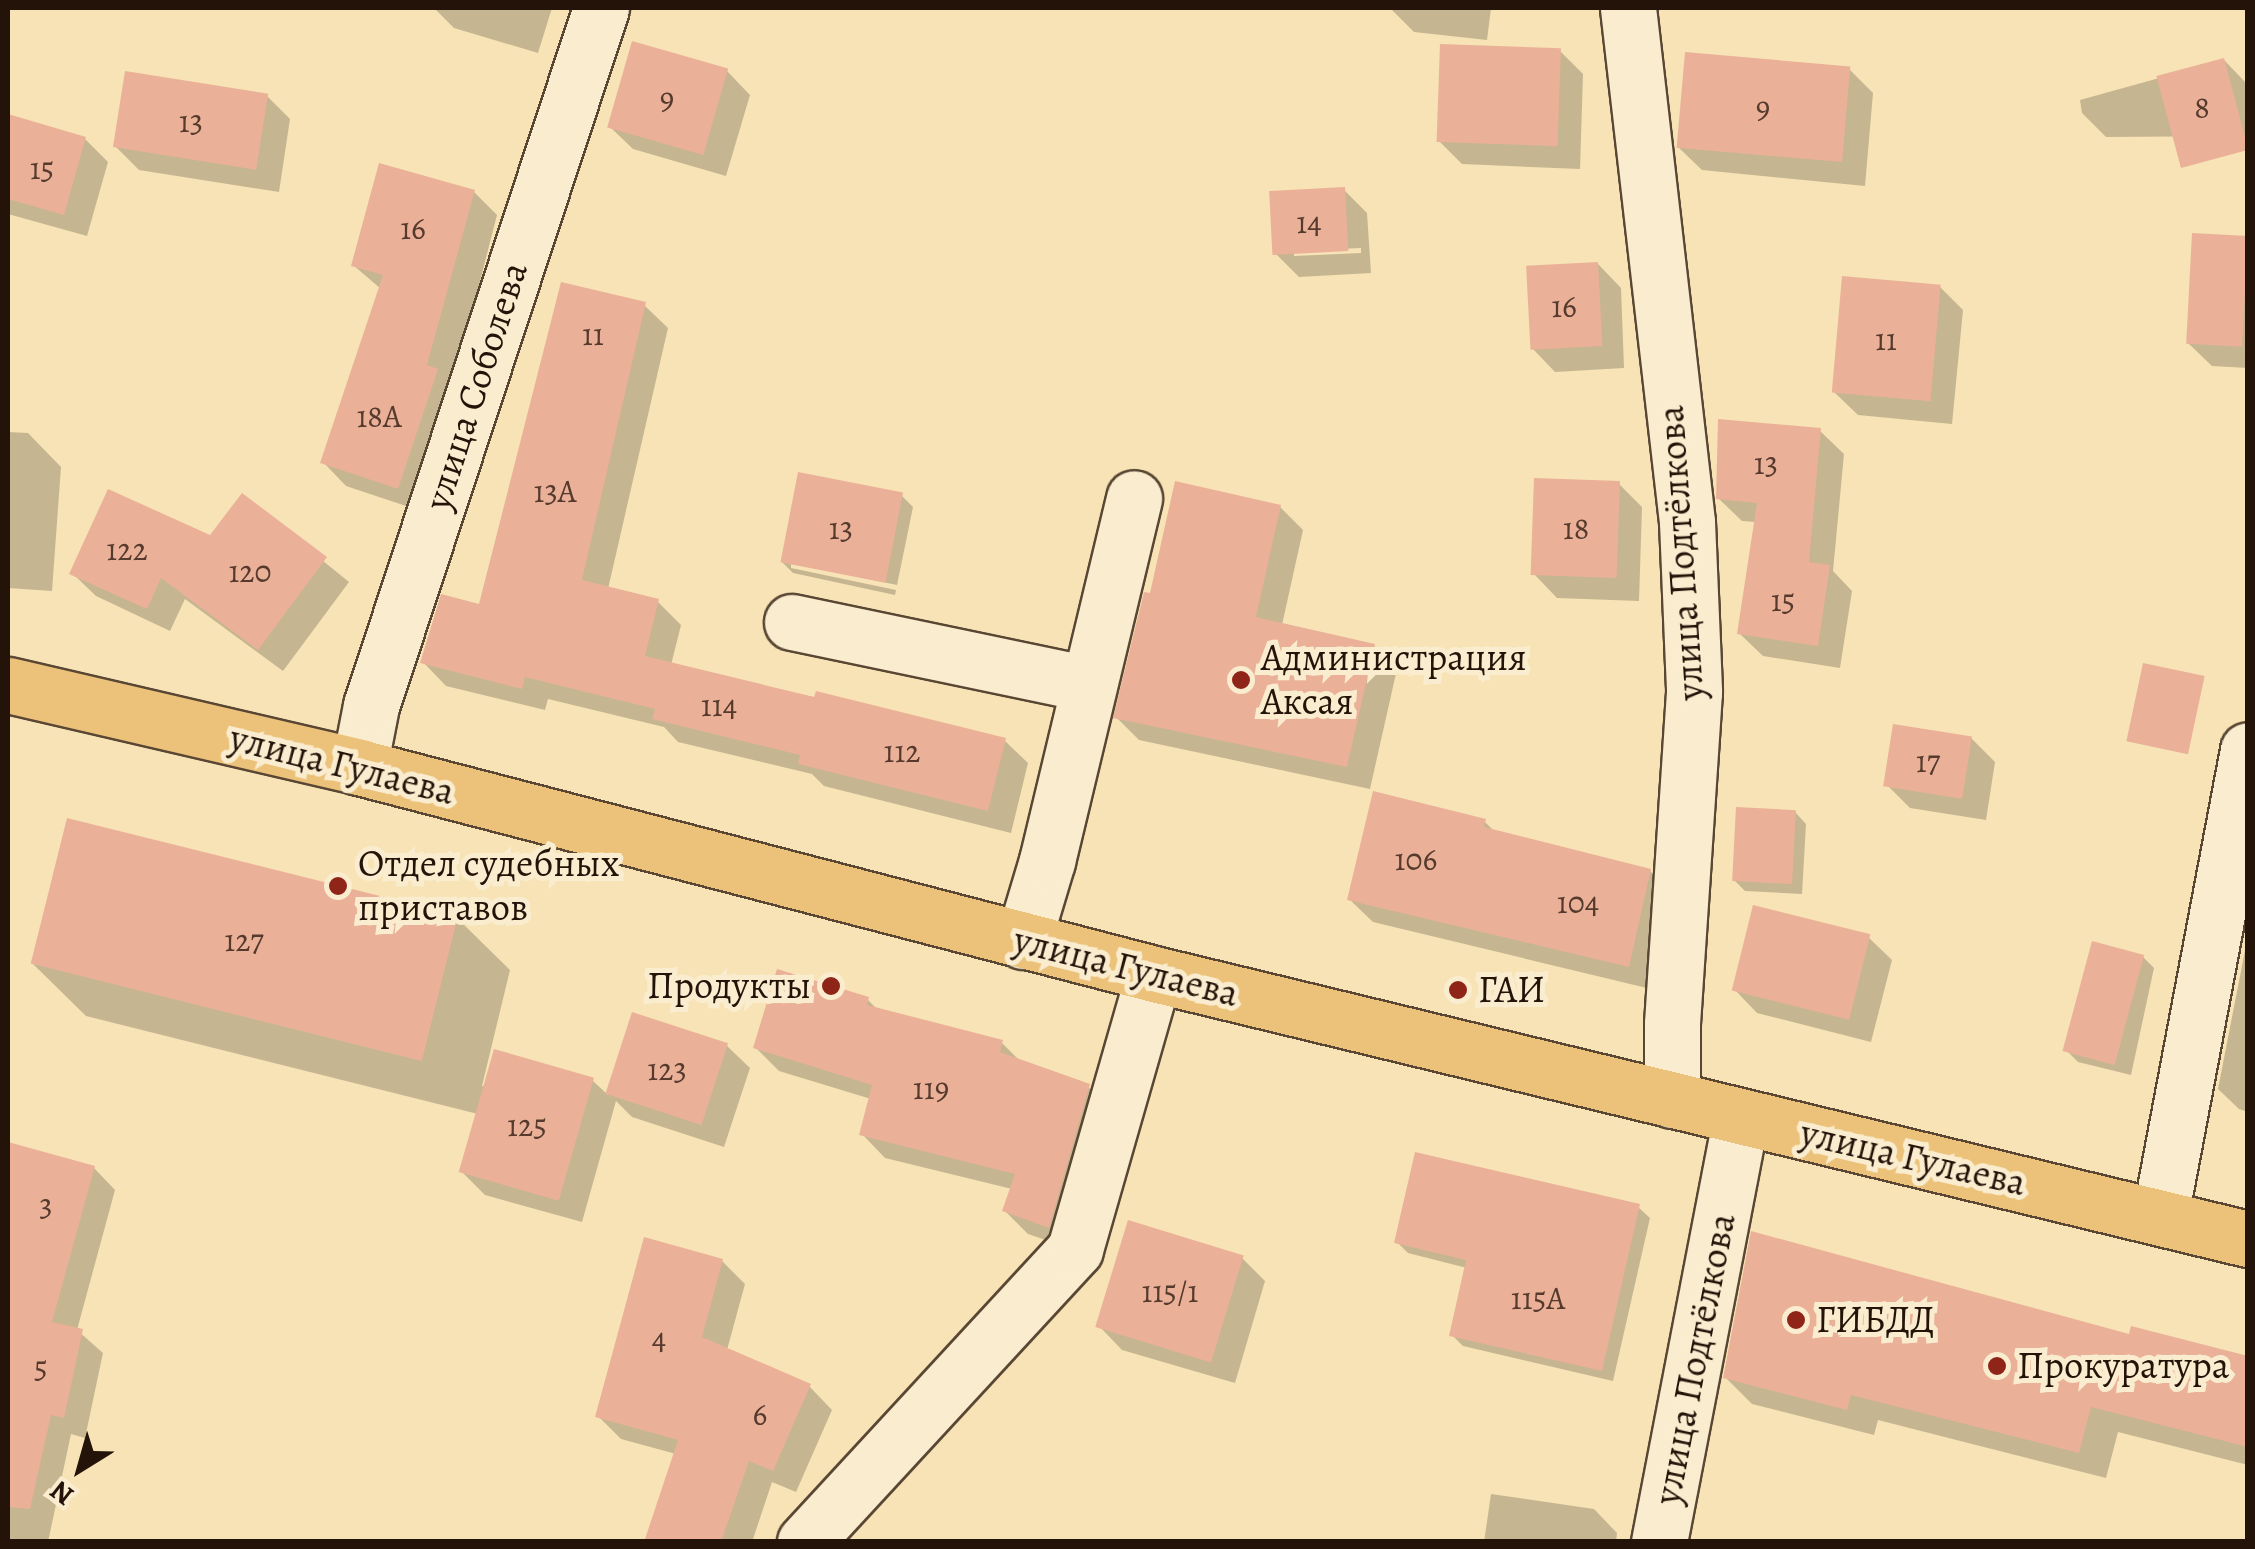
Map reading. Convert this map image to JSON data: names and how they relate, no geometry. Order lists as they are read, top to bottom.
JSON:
{
  "streets": {
    "main road": ["улица Гулаева"],
    "street": ["улица Соболева", "улица Подтёлкова"]
  },
  "crossings": [
    ["улица Соболева", "улица Гулаева"],
    ["улица Подтёлкова", "улица Гулаева"]
  ],
  "places": [
    "Администрация Аксая",
    "Отдел судебных приставов",
    "Продукты",
    "ГАИ",
    "ГИБДД",
    "Прокуратура"
  ],
  "house_numbers": [
    "9",
    "9",
    "8",
    "13",
    "15",
    "14",
    "16",
    "16",
    "11",
    "11",
    "18А",
    "13",
    "13А",
    "13",
    "18",
    "122",
    "120",
    "15",
    "114",
    "112",
    "17",
    "106",
    "104",
    "127",
    "123",
    "119",
    "125",
    "3",
    "115/1",
    "115А",
    "4",
    "5",
    "6"
  ],
  "north": "bottom left"
}
